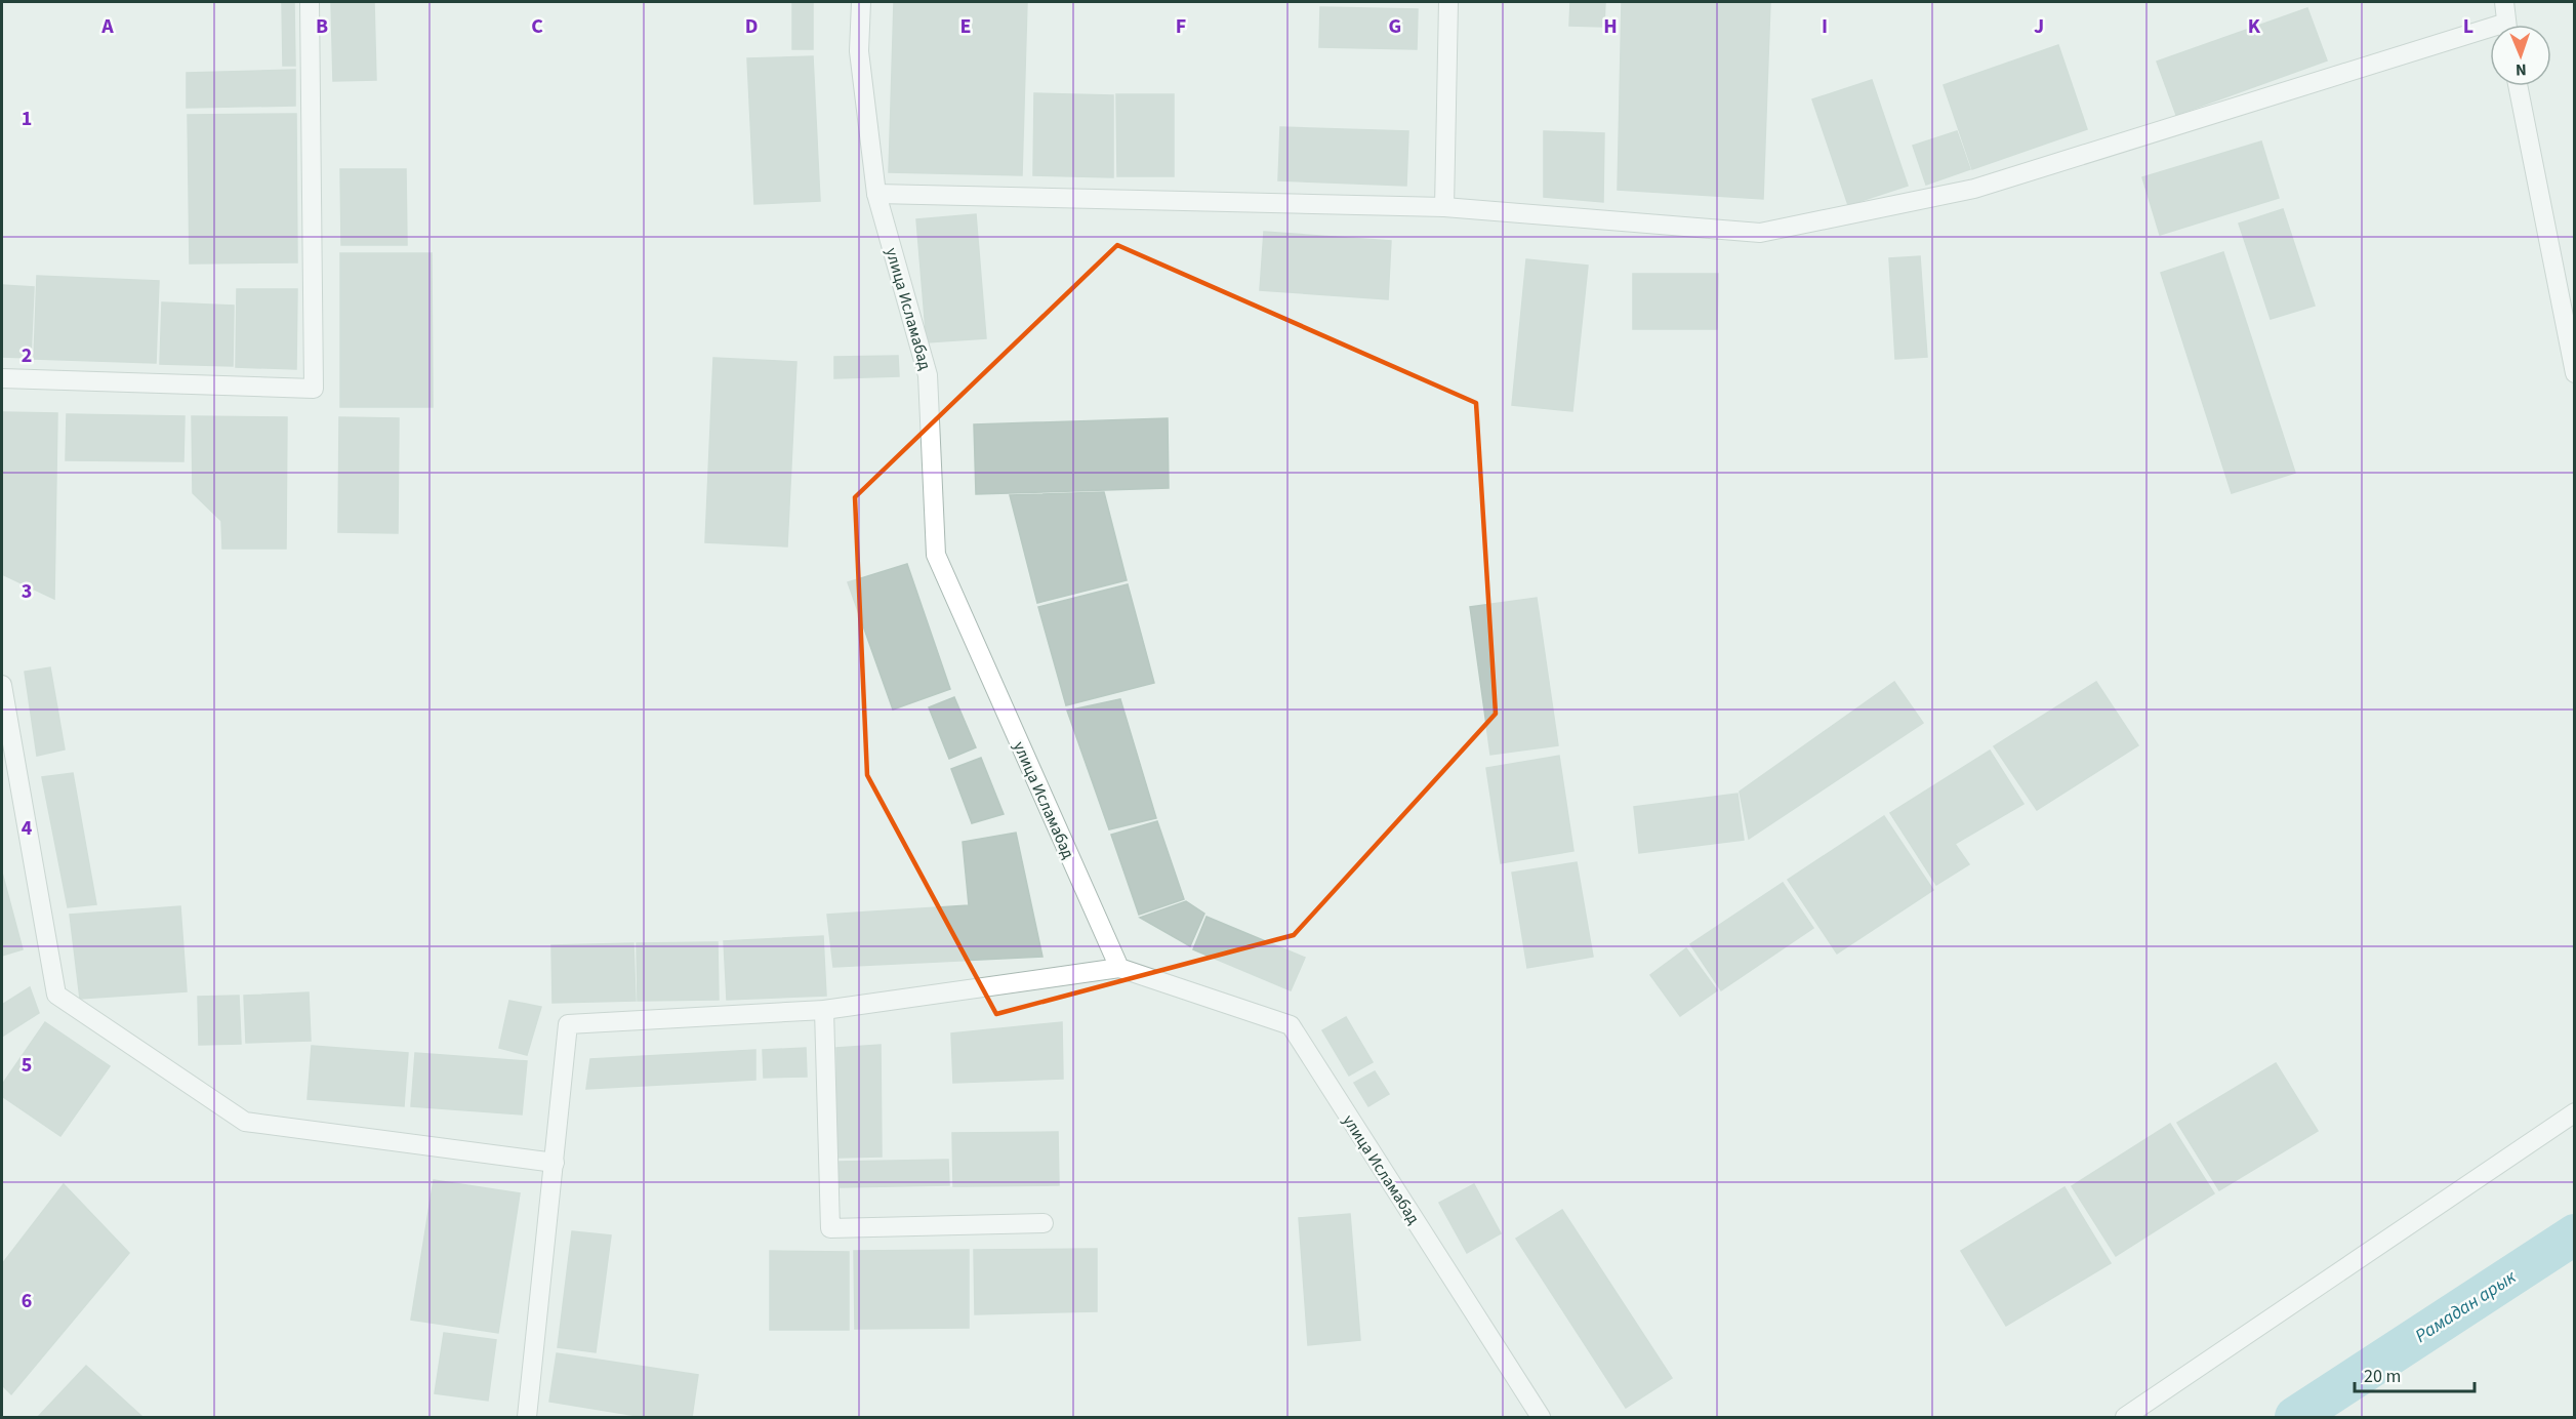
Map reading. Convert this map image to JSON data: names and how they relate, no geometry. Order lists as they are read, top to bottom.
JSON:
{
  "streets": {
    "street": ["улица Исламабад"]
  },
  "water": ["Рамадан арык"],
  "scale_bar": "20 m",
  "north": "bottom",
  "grid": {
    "columns": [
      "A",
      "B",
      "C",
      "D",
      "E",
      "F",
      "G",
      "H",
      "I",
      "J",
      "K",
      "L"
    ],
    "rows": [
      "1",
      "2",
      "3",
      "4",
      "5",
      "6"
    ]
  }
}
